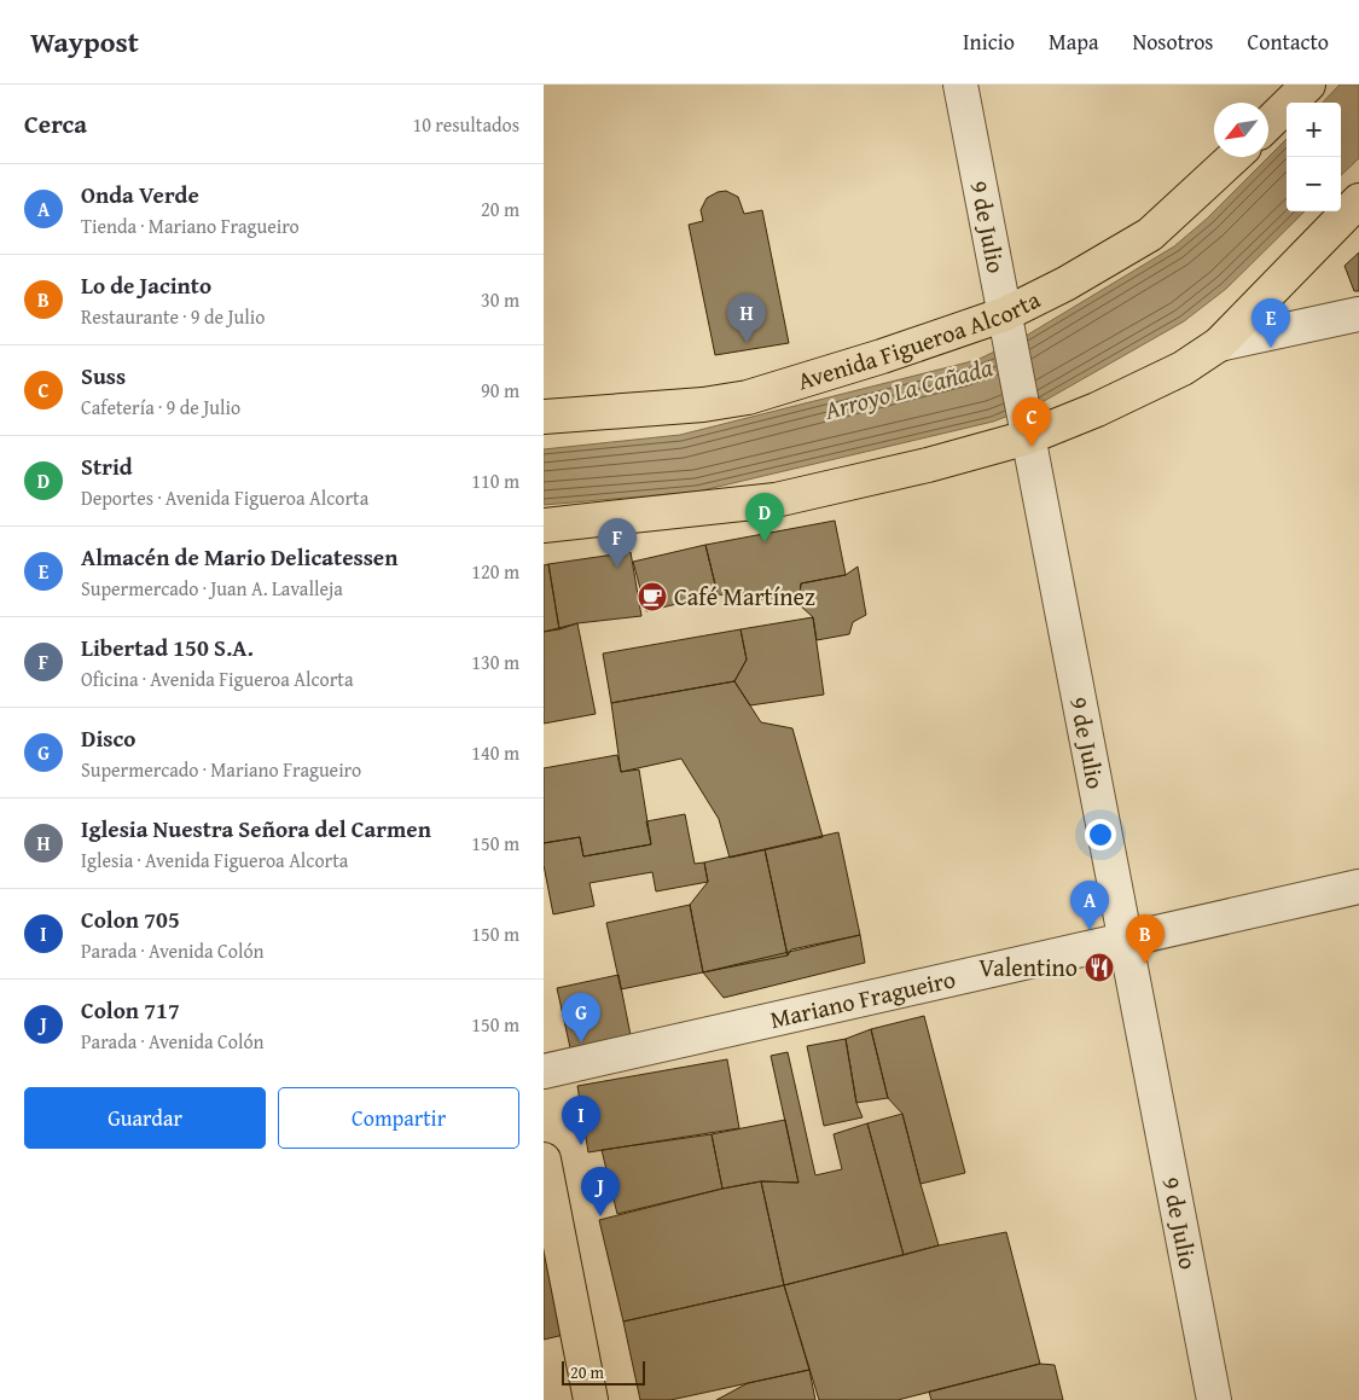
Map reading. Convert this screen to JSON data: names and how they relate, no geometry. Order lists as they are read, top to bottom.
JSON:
{
  "streets": {
    "main road": ["Avenida Figueroa Alcorta"],
    "street": ["9 de Julio", "Mariano Fragueiro"]
  },
  "crossings": [
    ["9 de Julio", "Avenida Figueroa Alcorta"],
    ["9 de Julio", "Mariano Fragueiro"]
  ],
  "water": ["Arroyo La Cañada"],
  "places": {
    "cafe": ["Café Martínez"],
    "restaurant": ["Valentino"]
  },
  "scale_bar": "20 m",
  "north": "bottom left",
  "page": {
    "header": "Waypost",
    "nav": [
      "Inicio",
      "Mapa",
      "Nosotros",
      "Contacto"
    ],
    "heading": ["Cerca", "10 resultados"],
    "map_buttons": ["+", "−"],
    "list": [
      {
        "mark": "A",
        "name": "Onda Verde",
        "note": "Tienda · Mariano Fragueiro",
        "value": "20 m"
      },
      {
        "mark": "B",
        "name": "Lo de Jacinto",
        "note": "Restaurante · 9 de Julio",
        "value": "30 m"
      },
      {
        "mark": "C",
        "name": "Suss",
        "note": "Cafetería · 9 de Julio",
        "value": "90 m"
      },
      {
        "mark": "D",
        "name": "Strid",
        "note": "Deportes · Avenida Figueroa Alcorta",
        "value": "110 m"
      },
      {
        "mark": "E",
        "name": "Almacén de Mario Delicatessen",
        "note": "Supermercado · Juan A. Lavalleja",
        "value": "120 m"
      },
      {
        "mark": "F",
        "name": "Libertad 150 S.A.",
        "note": "Oficina · Avenida Figueroa Alcorta",
        "value": "130 m"
      },
      {
        "mark": "G",
        "name": "Disco",
        "note": "Supermercado · Mariano Fragueiro",
        "value": "140 m"
      },
      {
        "mark": "H",
        "name": "Iglesia Nuestra Señora del Carmen",
        "note": "Iglesia · Avenida Figueroa Alcorta",
        "value": "150 m"
      },
      {
        "mark": "I",
        "name": "Colon 705",
        "note": "Parada · Avenida Colón",
        "value": "150 m"
      },
      {
        "mark": "J",
        "name": "Colon 717",
        "note": "Parada · Avenida Colón",
        "value": "150 m"
      }
    ],
    "pins": [
      "H",
      "E",
      "C",
      "D",
      "F",
      "A",
      "B",
      "G",
      "I",
      "J"
    ],
    "buttons": ["Guardar", "Compartir"],
    "scale": "20 m"
  }
}
